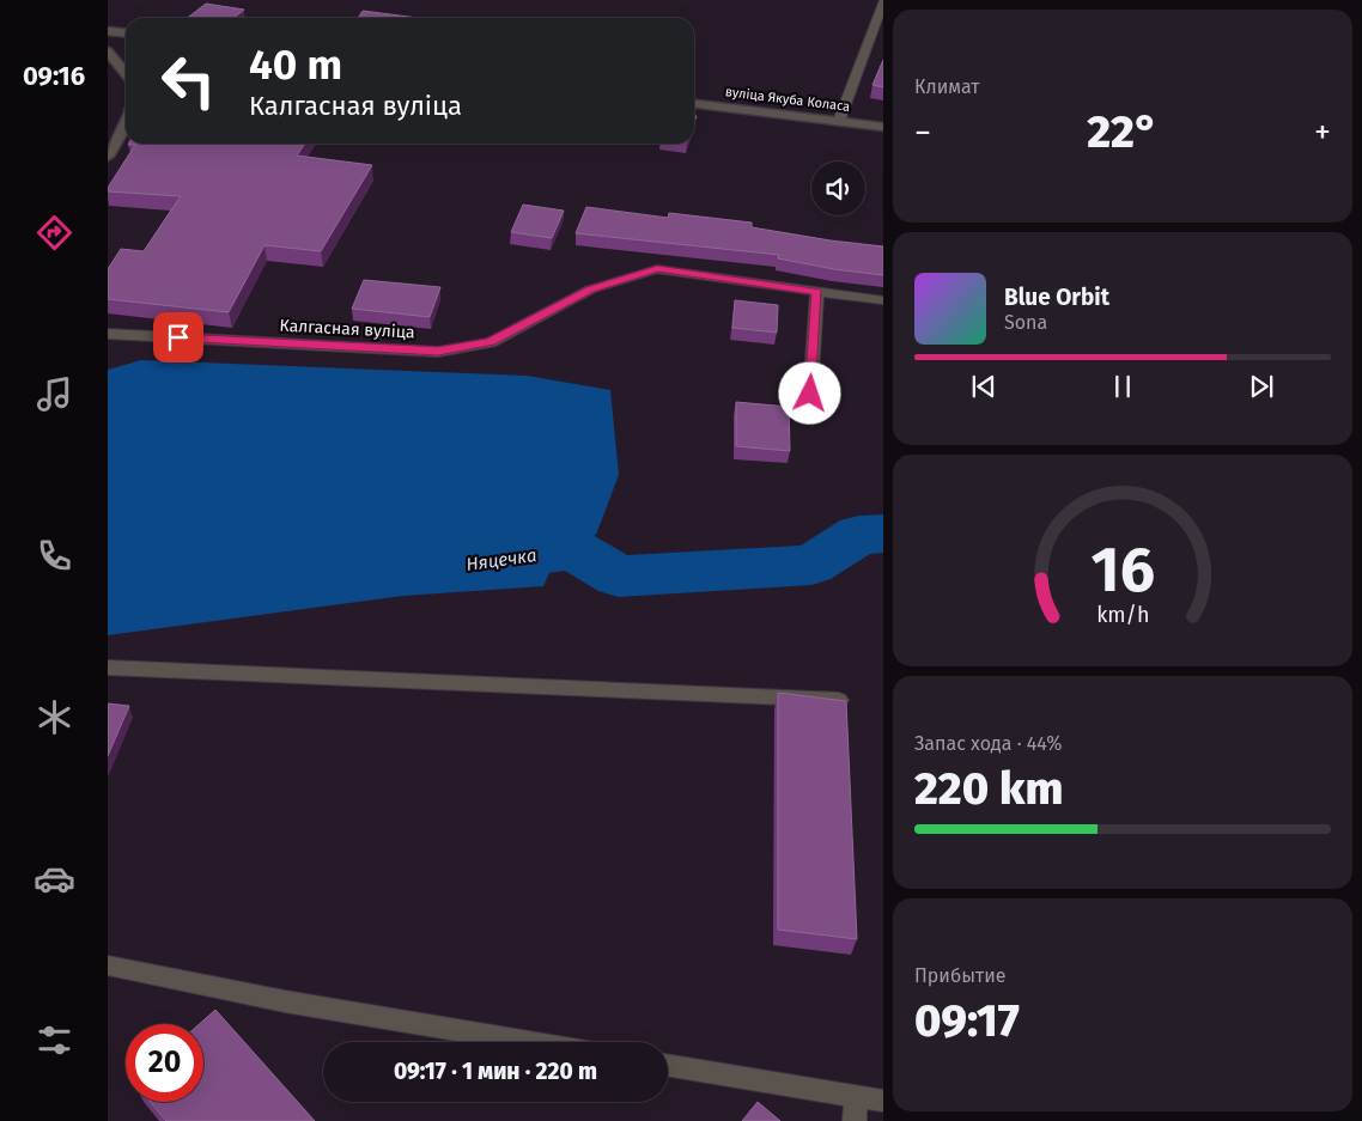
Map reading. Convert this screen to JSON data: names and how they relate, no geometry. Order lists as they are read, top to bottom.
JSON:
{
  "streets": {
    "street": ["вуліца Якуба Коласа"],
    "lane": ["Калгасная вуліца"]
  },
  "water": ["Няцечка"],
  "page": {
    "tabs": "09:16",
    "tile": [
      "Климат",
      ["Запас хода · 44%", "220 km"],
      ["Прибытие", "09:17"]
    ],
    "turn": ["40 m", "Калгасная вуліца"],
    "heat": ["−", "22°", "+"],
    "song": ["Blue Orbit", "Sona"],
    "limit": "20",
    "trip": "09:17 · 1 мин · 220 m",
    "gauge": ["16", "km/h"]
  }
}
